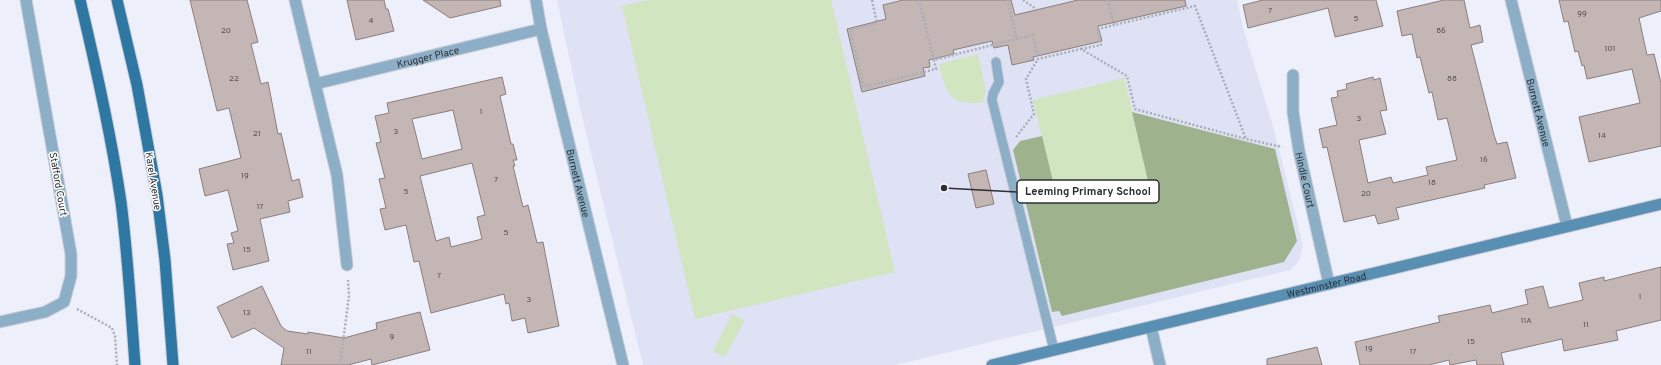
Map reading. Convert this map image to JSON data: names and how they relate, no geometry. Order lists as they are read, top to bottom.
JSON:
{
  "streets": {
    "main road": ["Karel Avenue", "Westminster Road"],
    "street": [
      "Krugger Place",
      "Burnett Avenue",
      "Hindle Court",
      "Stafford Court"
    ]
  },
  "crossings": [
    ["Krugger Place", "Burnett Avenue"],
    ["Burnett Avenue", "Westminster Road"],
    ["Hindle Court", "Westminster Road"]
  ],
  "places": ["Leeming Primary School"],
  "house_numbers": [
    "7",
    "99",
    "5",
    "4",
    "20",
    "86",
    "101",
    "22",
    "88",
    "1",
    "3",
    "3",
    "21",
    "14",
    "16",
    "19",
    "7",
    "18",
    "5",
    "20",
    "17",
    "5",
    "15",
    "7",
    "1",
    "3",
    "13",
    "11A",
    "11",
    "9",
    "15",
    "19",
    "11",
    "17"
  ]
}
